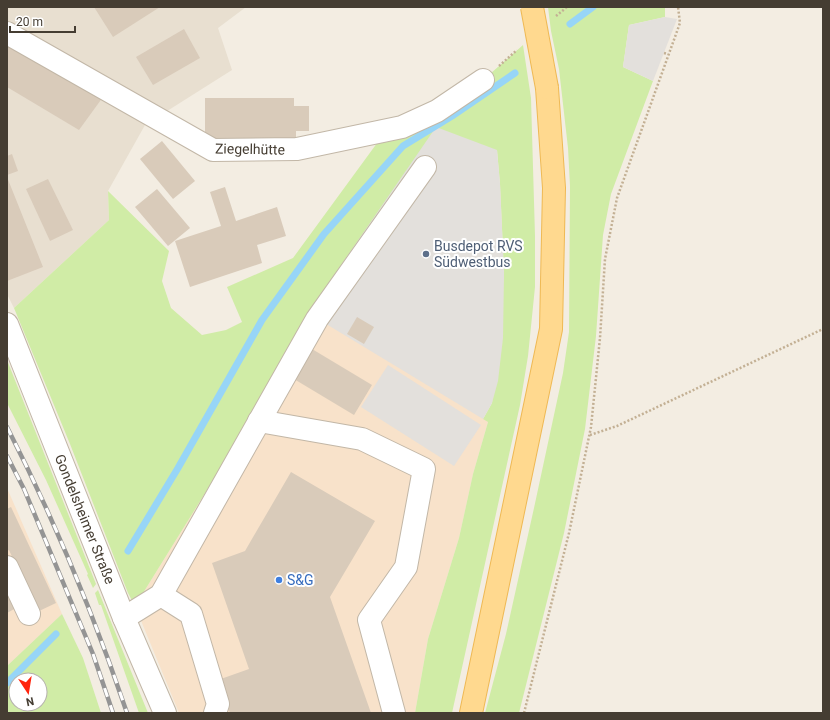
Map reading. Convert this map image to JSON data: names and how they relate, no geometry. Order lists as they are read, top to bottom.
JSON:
{
  "streets": {
    "street": ["Ziegelhütte", "Gondelsheimer Straße"]
  },
  "places": ["Busdepot RVS Südwestbus", "S&G"],
  "scale_bar": "20 m",
  "north": "bottom"
}
